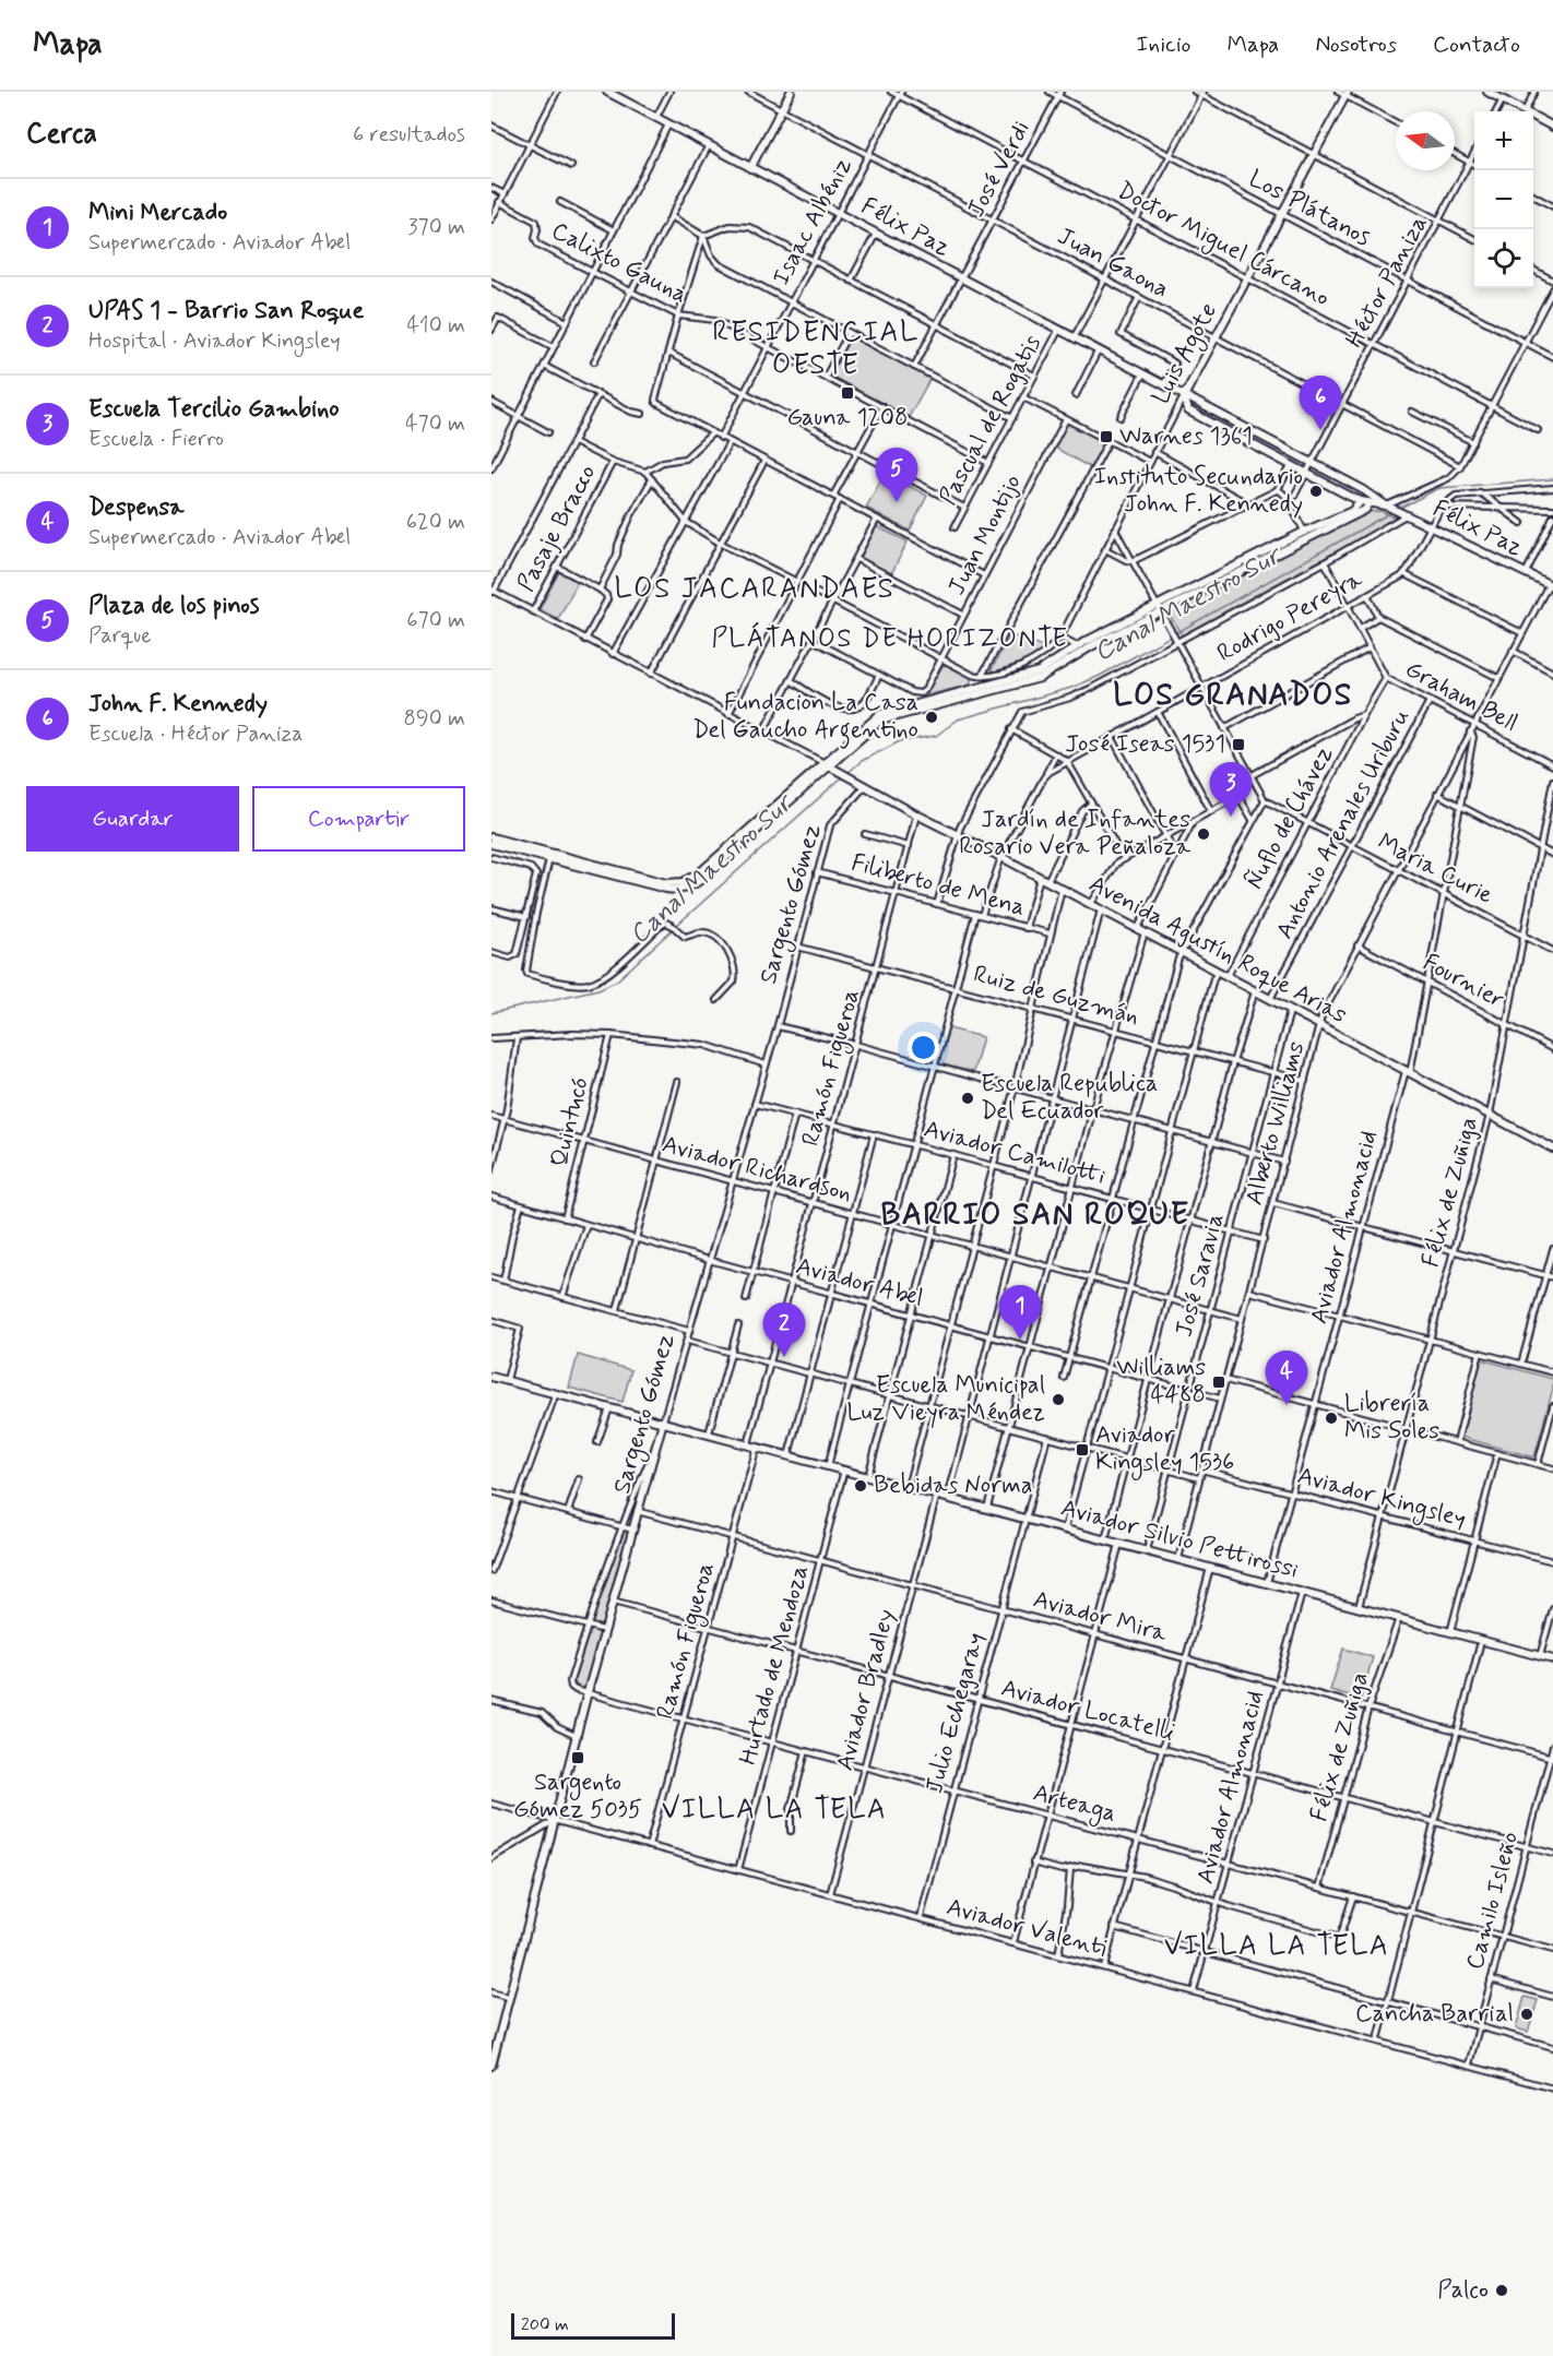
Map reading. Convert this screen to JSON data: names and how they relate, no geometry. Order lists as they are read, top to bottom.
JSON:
{
  "streets": {
    "main road": [
      "Félix Paz",
      "Luis Agote",
      "Sargento Gómez",
      "Avenida Agustín Roque Arias",
      "Aviador Silvio Pettirossi"
    ],
    "street": [
      "José Verdi",
      "Los Plátanos",
      "Isaac Albéniz",
      "Doctor Miguel Cárcano",
      "Calixto Gauna",
      "Juan Gaona",
      "Héctor Paniza",
      "Pascual de Rogatis",
      "Pasaje Bracco",
      "Juan Montijo",
      "Rodrigo Pereyra",
      "Graham Bell",
      "Ñuflo de Chávez",
      "Antonio Arenales Uriburu",
      "Maria Curie",
      "Filiberto de Mena",
      "Fournier",
      "Ruiz de Guzmán",
      "Ramón Figueroa",
      "Quintucó",
      "Alberto Williams",
      "Aviador Camilotti",
      "Aviador Richardson",
      "Félix de Zuñiga",
      "Aviador Almonacid",
      "José Saravia",
      "Aviador Abel",
      "Aviador Kingsley",
      "Aviador Mira",
      "Hurtado de Mendoza",
      "Aviador Bradley",
      "Aviador Locatelli",
      "Julio Echegaray",
      "Arteaga",
      "Camilo Isleño",
      "Aviador Valenti"
    ]
  },
  "crossings": [
    ["José Verdi", "Los Plátanos"],
    ["José Verdi", "Félix Paz"],
    ["José Verdi", "Doctor Miguel Cárcano"],
    ["José Verdi", "Juan Gaona"],
    ["Los Plátanos", "Héctor Paniza"],
    ["Los Plátanos", "Luis Agote"],
    ["Los Plátanos", "Pascual de Rogatis"],
    ["Isaac Albéniz", "Félix Paz"],
    ["Isaac Albéniz", "Doctor Miguel Cárcano"],
    ["Isaac Albéniz", "Calixto Gauna"],
    ["Isaac Albéniz", "Juan Gaona"],
    ["Félix Paz", "Héctor Paniza"],
    ["Félix Paz", "Luis Agote"],
    ["Félix Paz", "Pascual de Rogatis"],
    ["Félix Paz", "Alberto Williams"],
    ["Doctor Miguel Cárcano", "Héctor Paniza"],
    ["Doctor Miguel Cárcano", "Luis Agote"],
    ["Doctor Miguel Cárcano", "Pascual de Rogatis"],
    ["Calixto Gauna", "Pascual de Rogatis"],
    ["Juan Gaona", "Héctor Paniza"],
    ["Juan Gaona", "Luis Agote"],
    ["Juan Gaona", "Pascual de Rogatis"],
    ["Rodrigo Pereyra", "Avenida Agustín Roque Arias"],
    ["Graham Bell", "Ñuflo de Chávez"],
    ["Graham Bell", "Antonio Arenales Uriburu"],
    ["Graham Bell", "Alberto Williams"],
    ["Ñuflo de Chávez", "Maria Curie"],
    ["Ñuflo de Chávez", "Avenida Agustín Roque Arias"],
    ["Antonio Arenales Uriburu", "Maria Curie"],
    ["Antonio Arenales Uriburu", "Avenida Agustín Roque Arias"],
    ["Maria Curie", "Alberto Williams"],
    ["Maria Curie", "Félix de Zuñiga"],
    ["Maria Curie", "Aviador Almonacid"],
    ["Filiberto de Mena", "Sargento Gómez"],
    ["Filiberto de Mena", "Ramón Figueroa"],
    ["Sargento Gómez", "Avenida Agustín Roque Arias"],
    ["Sargento Gómez", "Ruiz de Guzmán"],
    ["Sargento Gómez", "Aviador Camilotti"],
    ["Sargento Gómez", "Aviador Richardson"],
    ["Sargento Gómez", "Aviador Abel"],
    ["Sargento Gómez", "Aviador Silvio Pettirossi"],
    ["Sargento Gómez", "Aviador Mira"],
    ["Sargento Gómez", "Aviador Locatelli"],
    ["Sargento Gómez", "Arteaga"],
    ["Sargento Gómez", "Aviador Valenti"],
    ["Avenida Agustín Roque Arias", "Ramón Figueroa"],
    ["Avenida Agustín Roque Arias", "Alberto Williams"],
    ["Avenida Agustín Roque Arias", "Félix de Zuñiga"],
    ["Avenida Agustín Roque Arias", "Aviador Almonacid"],
    ["Avenida Agustín Roque Arias", "José Saravia"],
    ["Fournier", "Alberto Williams"],
    ["Fournier", "Félix de Zuñiga"],
    ["Fournier", "Aviador Almonacid"],
    ["Ruiz de Guzmán", "Ramón Figueroa"],
    ["Ruiz de Guzmán", "Alberto Williams"],
    ["Ruiz de Guzmán", "José Saravia"],
    ["Ramón Figueroa", "Aviador Camilotti"],
    ["Ramón Figueroa", "Aviador Richardson"],
    ["Ramón Figueroa", "Aviador Abel"],
    ["Ramón Figueroa", "Aviador Silvio Pettirossi"],
    ["Ramón Figueroa", "Aviador Mira"],
    ["Ramón Figueroa", "Aviador Locatelli"],
    ["Ramón Figueroa", "Arteaga"],
    ["Ramón Figueroa", "Aviador Valenti"],
    ["Quintucó", "Aviador Richardson"],
    ["Quintucó", "Aviador Abel"],
    ["Alberto Williams", "Aviador Camilotti"],
    ["Alberto Williams", "Aviador Richardson"],
    ["Alberto Williams", "Aviador Almonacid"],
    ["Alberto Williams", "Aviador Abel"],
    ["Alberto Williams", "Aviador Kingsley"],
    ["Alberto Williams", "Aviador Silvio Pettirossi"],
    ["Aviador Camilotti", "José Saravia"],
    ["Aviador Richardson", "José Saravia"],
    ["Félix de Zuñiga", "Aviador Kingsley"],
    ["Félix de Zuñiga", "Aviador Silvio Pettirossi"],
    ["Félix de Zuñiga", "Aviador Mira"],
    ["Félix de Zuñiga", "Aviador Locatelli"],
    ["Félix de Zuñiga", "Arteaga"],
    ["Aviador Almonacid", "Aviador Kingsley"],
    ["Aviador Almonacid", "Aviador Silvio Pettirossi"],
    ["Aviador Almonacid", "Aviador Mira"],
    ["Aviador Almonacid", "Aviador Locatelli"],
    ["Aviador Almonacid", "Arteaga"],
    ["Aviador Almonacid", "Aviador Valenti"],
    ["José Saravia", "Aviador Abel"],
    ["José Saravia", "Aviador Silvio Pettirossi"],
    ["Aviador Silvio Pettirossi", "Hurtado de Mendoza"],
    ["Aviador Silvio Pettirossi", "Aviador Bradley"],
    ["Aviador Silvio Pettirossi", "Julio Echegaray"],
    ["Aviador Mira", "Hurtado de Mendoza"],
    ["Aviador Mira", "Aviador Bradley"],
    ["Aviador Mira", "Julio Echegaray"],
    ["Aviador Mira", "Camilo Isleño"],
    ["Hurtado de Mendoza", "Aviador Locatelli"],
    ["Hurtado de Mendoza", "Arteaga"],
    ["Hurtado de Mendoza", "Aviador Valenti"],
    ["Aviador Bradley", "Aviador Locatelli"],
    ["Aviador Bradley", "Arteaga"],
    ["Aviador Bradley", "Aviador Valenti"],
    ["Aviador Locatelli", "Julio Echegaray"],
    ["Aviador Locatelli", "Camilo Isleño"],
    ["Julio Echegaray", "Arteaga"],
    ["Julio Echegaray", "Aviador Valenti"],
    ["Arteaga", "Camilo Isleño"],
    ["Camilo Isleño", "Aviador Valenti"]
  ],
  "districts": [
    "RESIDENCIAL OESTE",
    "LOS JACARANDAES",
    "PLÁTANOS DE HORIZONTE",
    "LOS GRANADOS",
    "BARRIO SAN ROQUE",
    "VILLA LA TELA",
    "VILLA LA TELA"
  ],
  "water": ["Canal Maestro Sur"],
  "places": {
    "transit": [
      "Gauna 1208",
      "Warnes 1361",
      "José Iseas 1531",
      "Williams 4488",
      "Aviador Kingsley 1536",
      "Sargento Gómez 5035"
    ],
    "other": [
      "Instituto Secundario John F. Kennedy",
      "Fundacion La Casa Del Gaucho Argentino",
      "Jardín de Infantes Rosario Vera Peñaloza",
      "Escuela Republica Del Ecuador",
      "Escuela Municipal Luz Vieyra Méndez",
      "Librería Mis Soles",
      "Bebidas Norma",
      "Cancha Barrial",
      "Palco"
    ]
  },
  "scale_bar": "200 m",
  "north": "left",
  "page": {
    "header": "Mapa",
    "nav": [
      "Inicio",
      "Mapa",
      "Nosotros",
      "Contacto"
    ],
    "heading": ["Cerca", "6 resultados"],
    "map_buttons": ["+", "−"],
    "list": [
      {
        "mark": "1",
        "name": "Mini Mercado",
        "note": "Supermercado · Aviador Abel",
        "value": "370 m"
      },
      {
        "mark": "2",
        "name": "UPAS 1 - Barrio San Roque",
        "note": "Hospital · Aviador Kingsley",
        "value": "410 m"
      },
      {
        "mark": "3",
        "name": "Escuela Tercilio Gambino",
        "note": "Escuela · Fierro",
        "value": "470 m"
      },
      {
        "mark": "4",
        "name": "Despensa",
        "note": "Supermercado · Aviador Abel",
        "value": "620 m"
      },
      {
        "mark": "5",
        "name": "Plaza de los pinos",
        "note": "Parque",
        "value": "670 m"
      },
      {
        "mark": "6",
        "name": "John F. Kennedy",
        "note": "Escuela · Héctor Paniza",
        "value": "890 m"
      }
    ],
    "pins": [
      "6",
      "5",
      "3",
      "1",
      "2",
      "4"
    ],
    "buttons": ["Guardar", "Compartir"],
    "scale": "200 m"
  }
}
